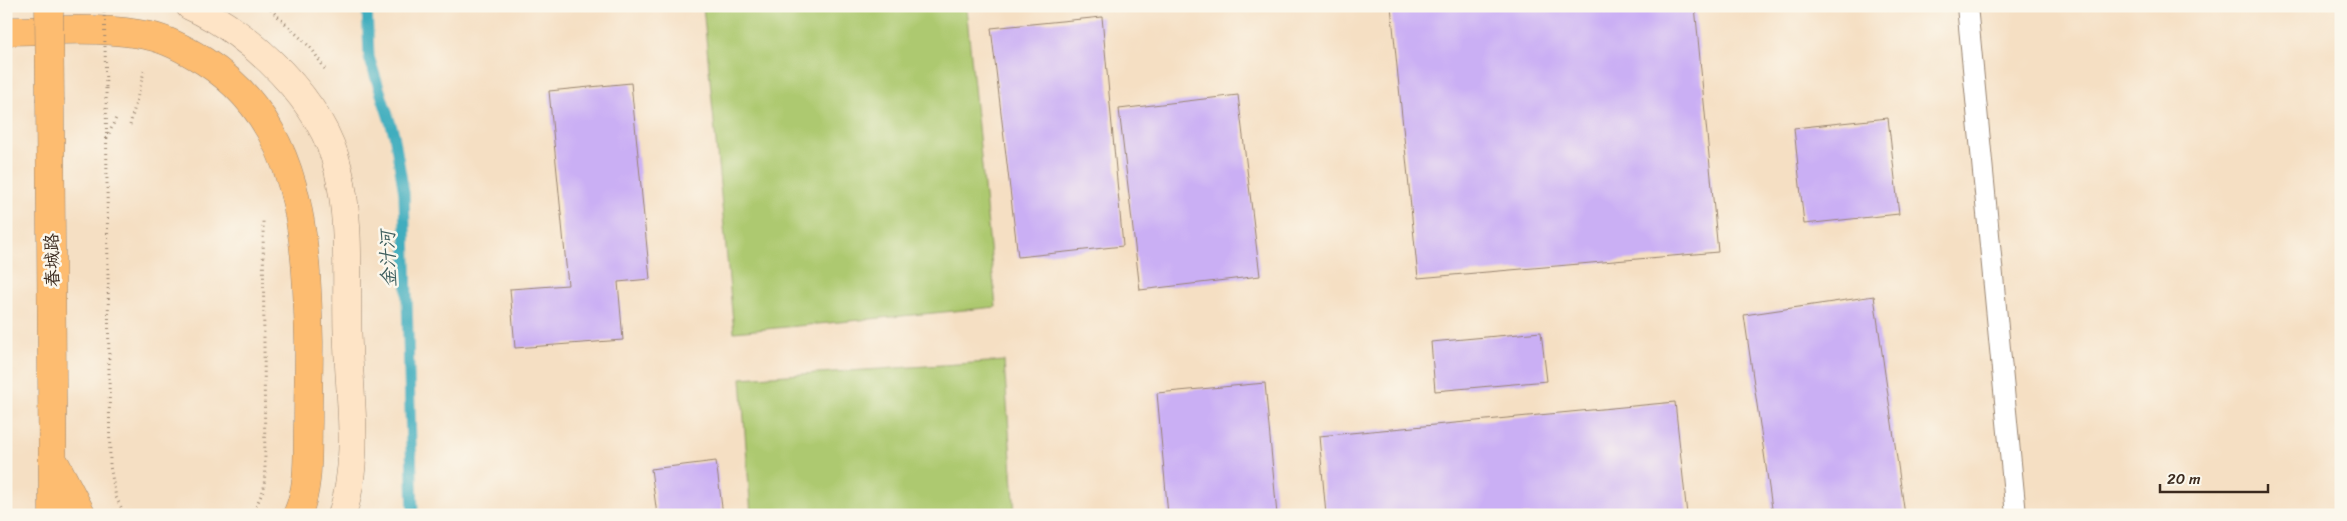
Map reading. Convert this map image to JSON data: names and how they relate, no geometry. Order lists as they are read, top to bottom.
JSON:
{
  "streets": {
    "main road": ["春城路"]
  },
  "water": ["金汁河"],
  "scale_bar": "20 m"
}
